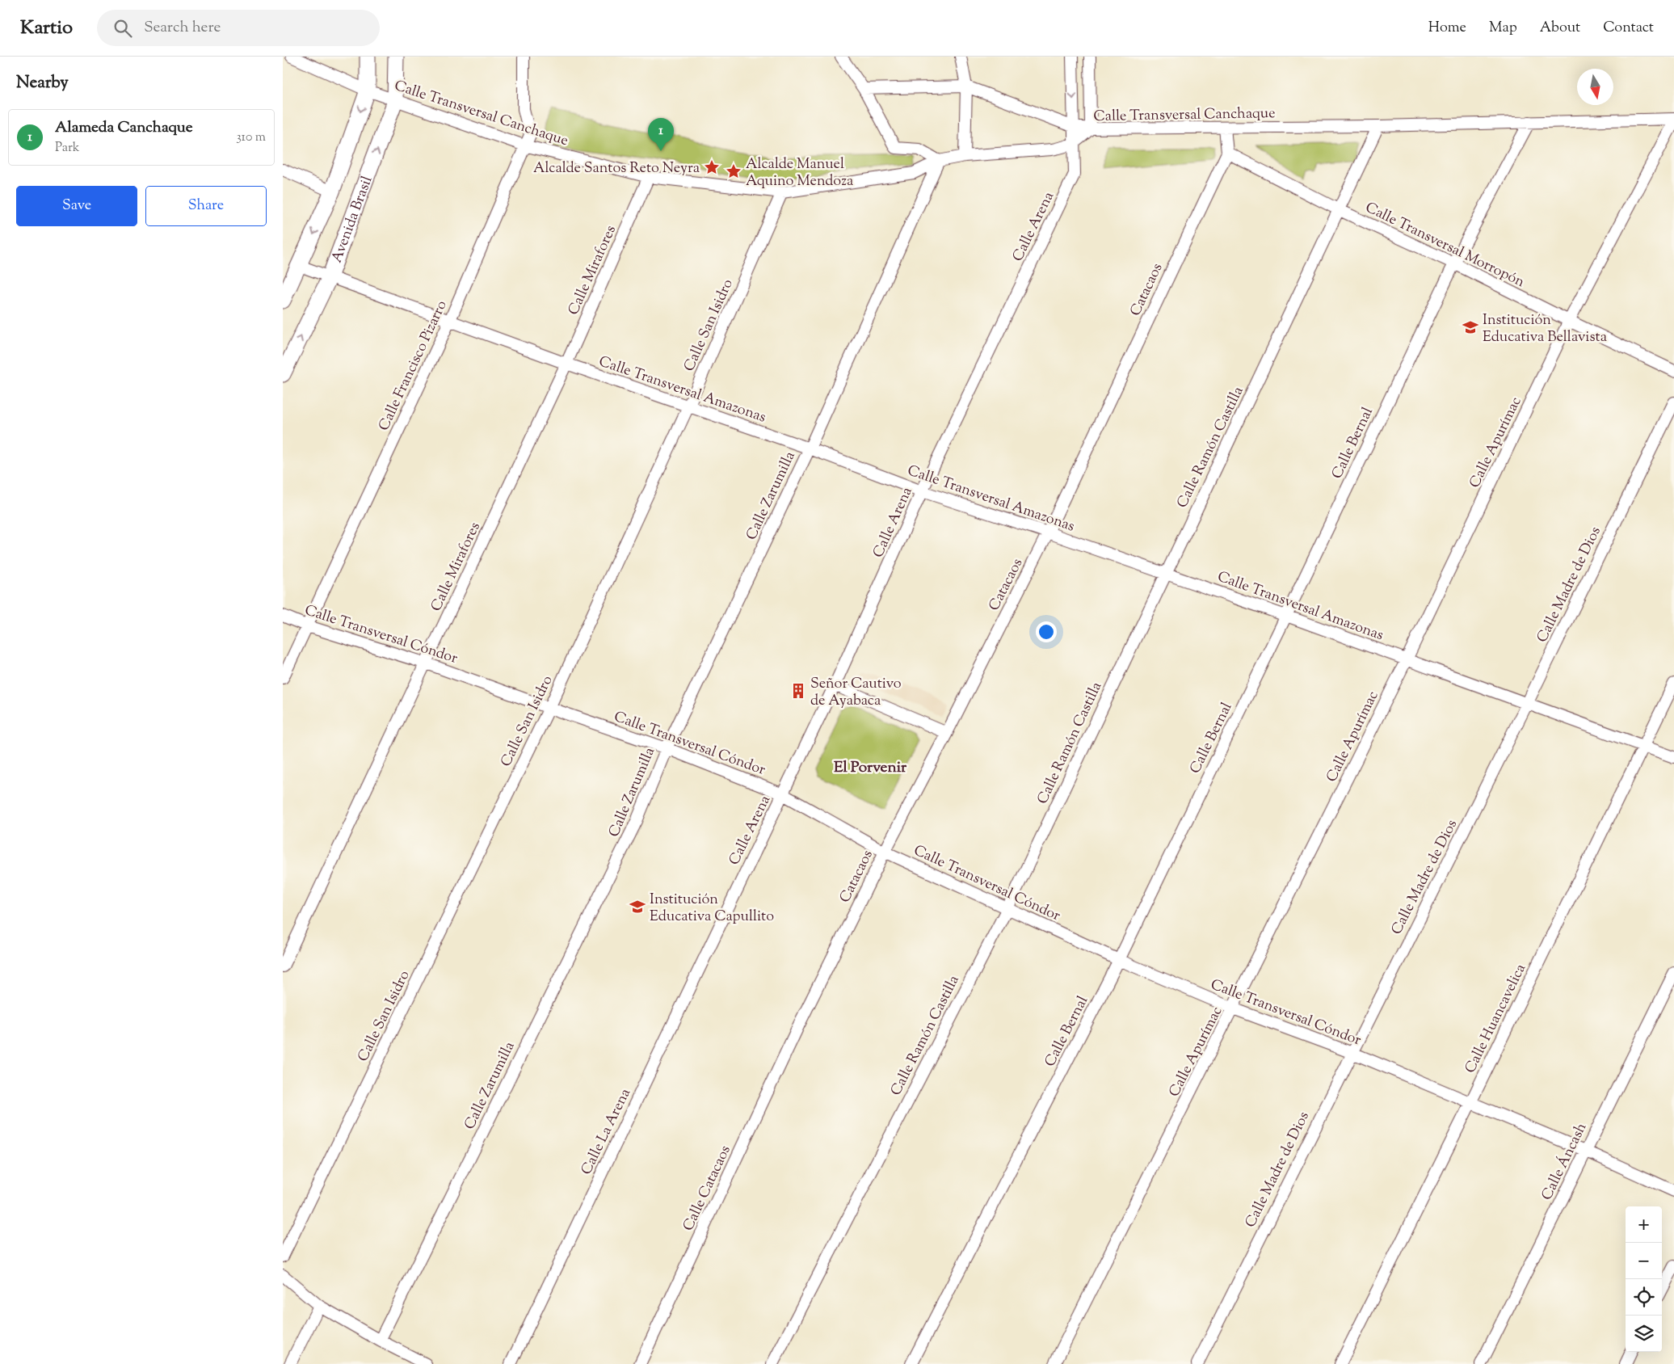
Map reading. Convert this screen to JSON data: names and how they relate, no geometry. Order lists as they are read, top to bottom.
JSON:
{
  "streets": {
    "street": [
      "Calle Transversal Canchaque",
      "Avenida Brasil",
      "Calle Arena",
      "Calle Transversal Morropón",
      "Calle Mirafores",
      "Catacaos",
      "Calle San Isidro",
      "Calle Francisco Pizarro",
      "Calle Transversal Amazonas",
      "Calle Apurímac",
      "Calle Bernal",
      "Calle Ramón Castilla",
      "Calle Zarumilla",
      "Calle Madre de Dios",
      "Calle Transversal Cóndor",
      "Calle Huancavelica",
      "Calle La Arena",
      "Calle Áncash",
      "Calle Catacaos"
    ]
  },
  "crossings": [
    ["Calle Transversal Canchaque", "Avenida Brasil"],
    ["Calle Transversal Canchaque", "Calle Arena"],
    ["Calle Transversal Canchaque", "Calle Mirafores"],
    ["Calle Transversal Canchaque", "Calle San Isidro"],
    ["Calle Transversal Canchaque", "Calle Francisco Pizarro"],
    ["Calle Transversal Canchaque", "Calle Apurímac"],
    ["Calle Transversal Canchaque", "Calle Bernal"],
    ["Calle Transversal Canchaque", "Calle Ramón Castilla"],
    ["Calle Transversal Canchaque", "Calle Zarumilla"],
    ["Avenida Brasil", "Calle Transversal Amazonas"],
    ["Calle Arena", "Calle Transversal Amazonas"],
    ["Calle Arena", "Calle Transversal Cóndor"],
    ["Calle Arena", "Calle La Arena"],
    ["Calle Transversal Morropón", "Catacaos"],
    ["Calle Transversal Morropón", "Calle Apurímac"],
    ["Calle Transversal Morropón", "Calle Bernal"],
    ["Calle Transversal Morropón", "Calle Ramón Castilla"],
    ["Calle Mirafores", "Calle Transversal Amazonas"],
    ["Calle Mirafores", "Calle Transversal Cóndor"],
    ["Catacaos", "Calle Transversal Amazonas"],
    ["Catacaos", "Calle Transversal Cóndor"],
    ["Catacaos", "Calle Catacaos"],
    ["Calle San Isidro", "Calle Transversal Amazonas"],
    ["Calle San Isidro", "Calle Transversal Cóndor"],
    ["Calle Francisco Pizarro", "Calle Transversal Amazonas"],
    ["Calle Francisco Pizarro", "Calle Transversal Cóndor"],
    ["Calle Transversal Amazonas", "Calle Apurímac"],
    ["Calle Transversal Amazonas", "Calle Bernal"],
    ["Calle Transversal Amazonas", "Calle Ramón Castilla"],
    ["Calle Transversal Amazonas", "Calle Zarumilla"],
    ["Calle Transversal Amazonas", "Calle Madre de Dios"],
    ["Calle Transversal Amazonas", "Calle Huancavelica"],
    ["Calle Apurímac", "Calle Transversal Cóndor"],
    ["Calle Bernal", "Calle Transversal Cóndor"],
    ["Calle Ramón Castilla", "Calle Transversal Cóndor"],
    ["Calle Zarumilla", "Calle Transversal Cóndor"],
    ["Calle Madre de Dios", "Calle Transversal Cóndor"],
    ["Calle Transversal Cóndor", "Calle Huancavelica"],
    ["Calle Transversal Cóndor", "Calle Áncash"]
  ],
  "districts": ["El Porvenir"],
  "places": {
    "place": ["Alcalde Santos Reto Neyra", "Alcalde Manuel Aquino Mendoza"],
    "school or university": ["Institución Educativa Bellavista", "Institución Educativa Capullito"],
    "building": ["Señor Cautivo de Ayabaca"]
  },
  "north": "bottom",
  "page": {
    "header": "Kartio",
    "search": "Search here",
    "nav": [
      "Home",
      "Map",
      "About",
      "Contact"
    ],
    "heading": "Nearby",
    "list": [
      {
        "mark": "1",
        "name": "Alameda Canchaque",
        "note": "Park",
        "value": "310 m"
      }
    ],
    "pins": "1",
    "buttons": ["Save", "Share"],
    "map_buttons": ["+", "−"]
  }
}
